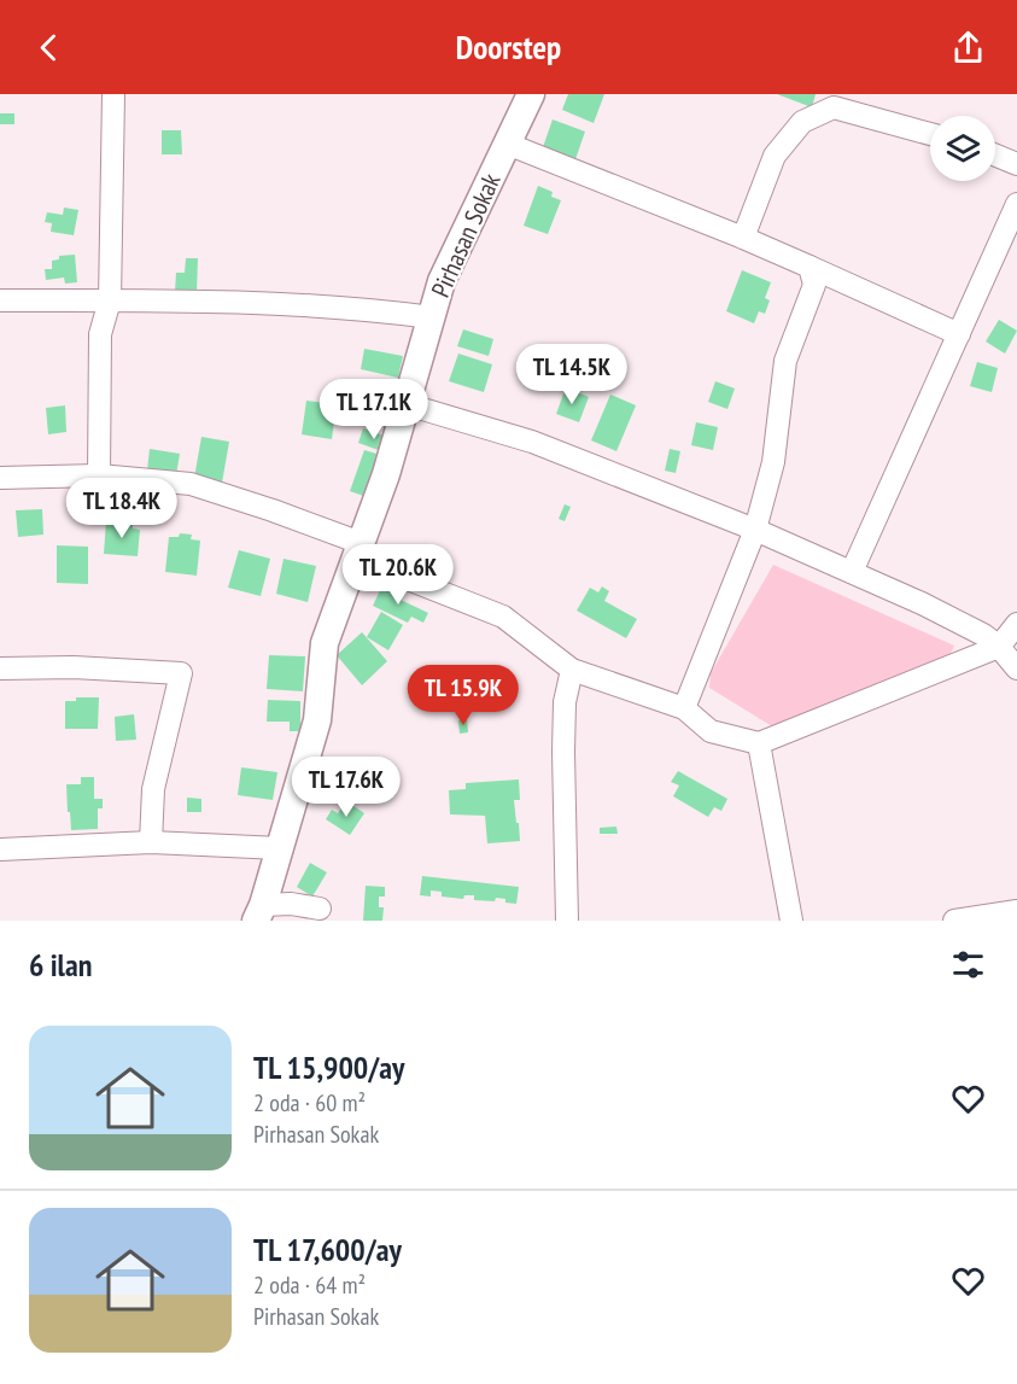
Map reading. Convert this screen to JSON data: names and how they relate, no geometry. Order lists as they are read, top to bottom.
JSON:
{
  "streets": {
    "street": ["Pirhasan Sokak"]
  },
  "page": {
    "header": "Doorstep",
    "price": [
      "TL 14.5K",
      "TL 17.1K",
      "TL 18.4K",
      "TL 20.6K",
      "TL 15.9K",
      "TL 17.6K"
    ],
    "heading": "6 ilan",
    "list": [
      {
        "name": "TL 15,900/ay",
        "note": "2 oda · 60 m² · Pirhasan Sokak"
      },
      {
        "name": "TL 17,600/ay",
        "note": "2 oda · 64 m² · Pirhasan Sokak"
      }
    ]
  }
}
